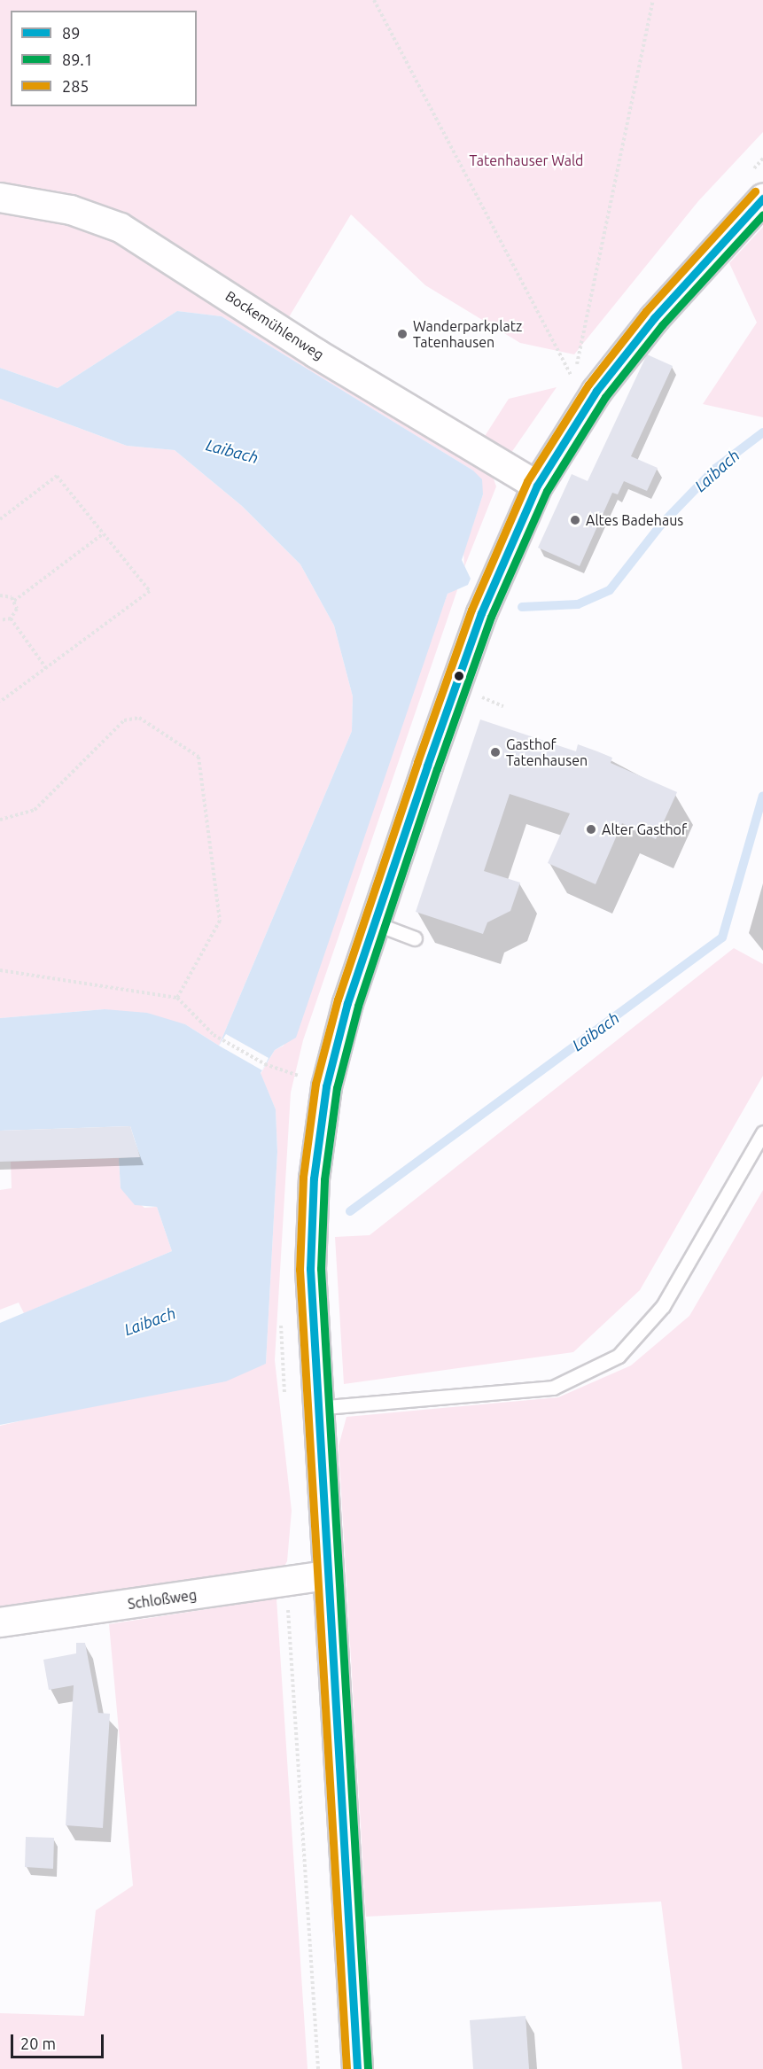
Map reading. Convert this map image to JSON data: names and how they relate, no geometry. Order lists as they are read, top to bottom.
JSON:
{
  "streets": {
    "street": ["Bockemühlenweg", "Schloßweg"]
  },
  "water": ["Laibach"],
  "parks": ["Tatenhauser Wald"],
  "places": [
    "Wanderparkplatz Tatenhausen",
    "Altes Badehaus",
    "Gasthof Tatenhausen",
    "Alter Gasthof"
  ],
  "lines": ["transit line 285", "transit line 89", "transit line 89.1"],
  "legend": ["89", "89.1", "285"],
  "scale_bar": "20 m"
}
